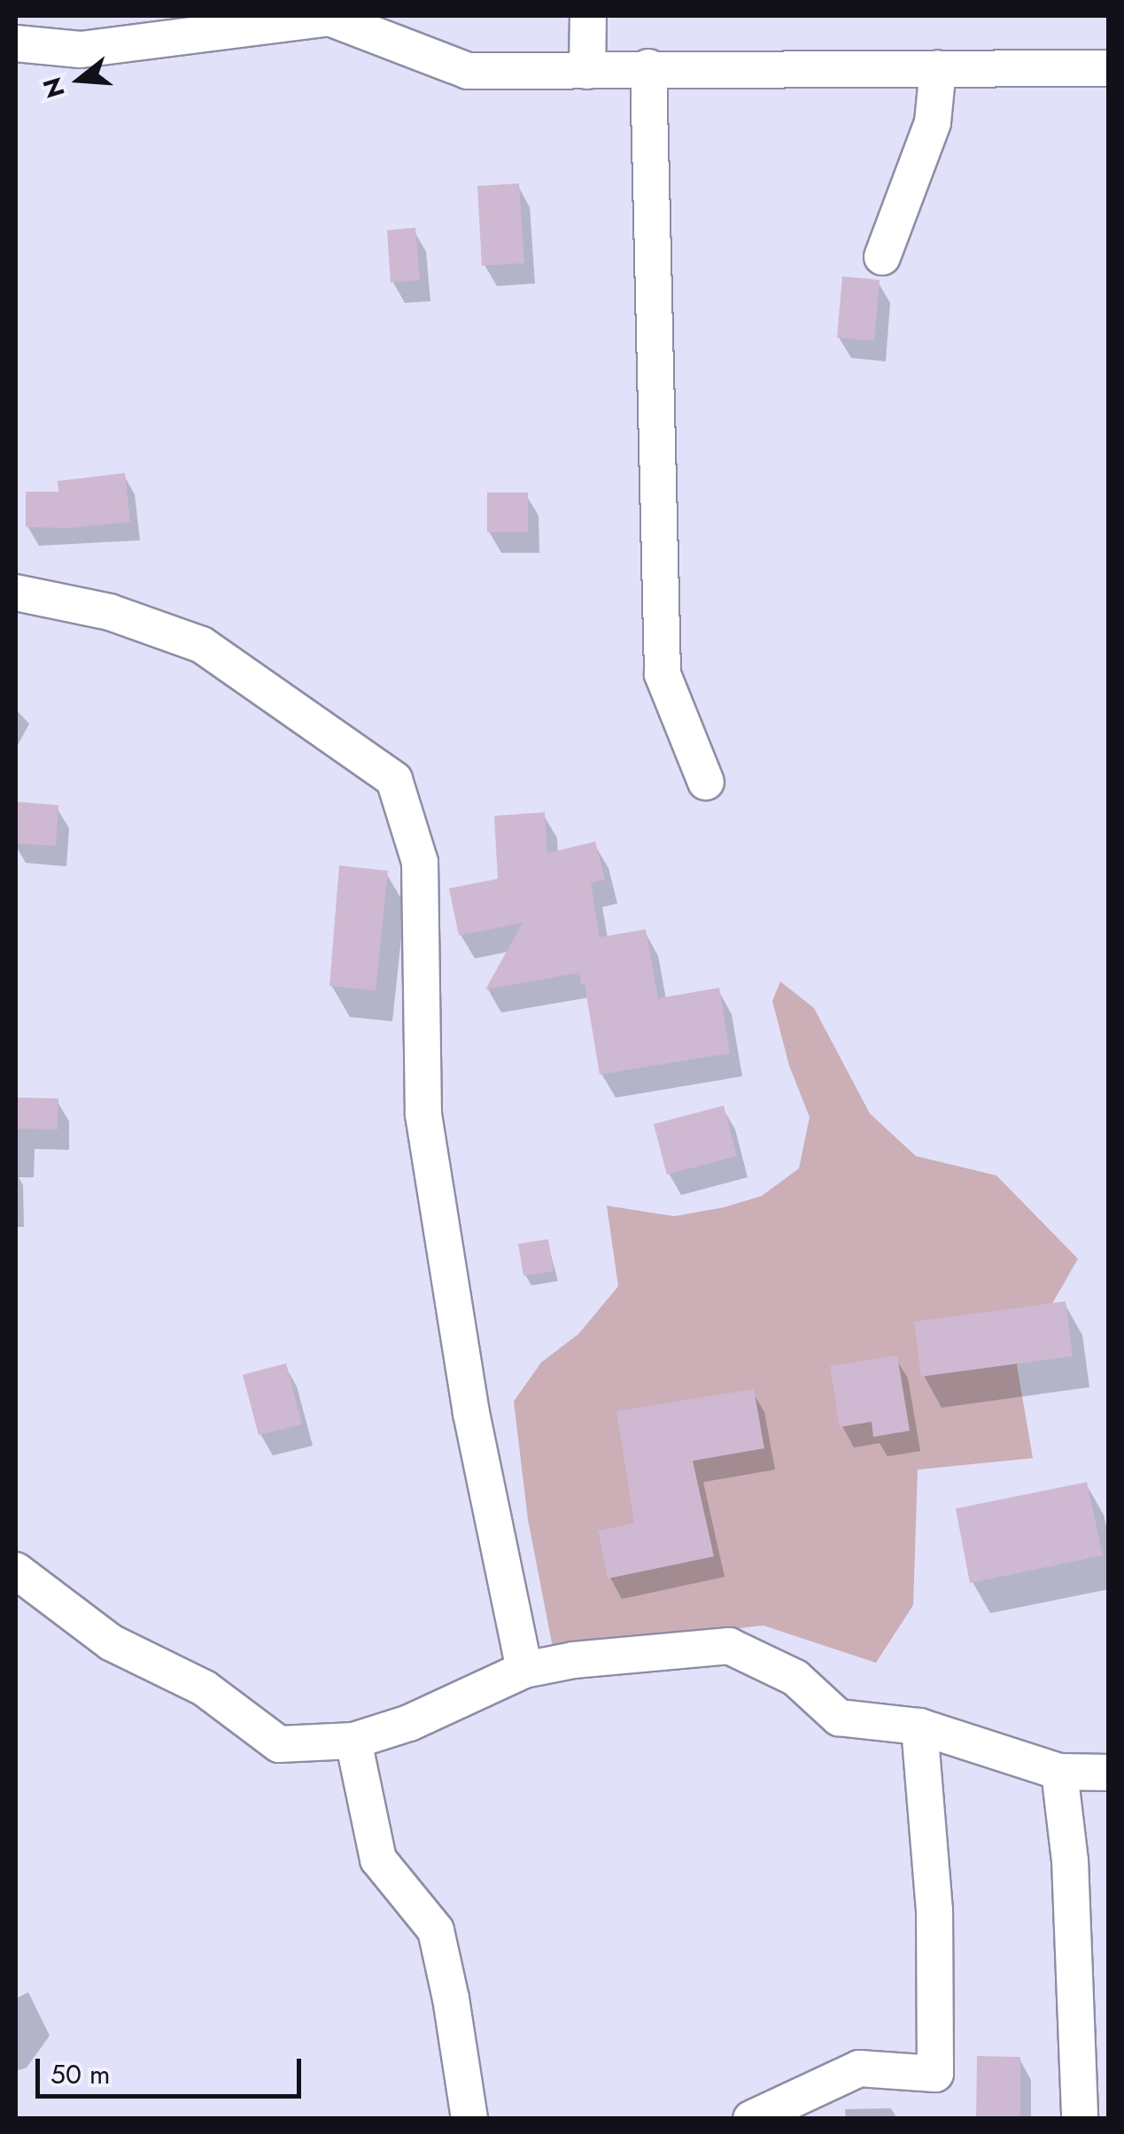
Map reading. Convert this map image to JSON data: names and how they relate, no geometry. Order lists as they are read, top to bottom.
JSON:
{
  "scale_bar": "50 m",
  "north": "left"
}
